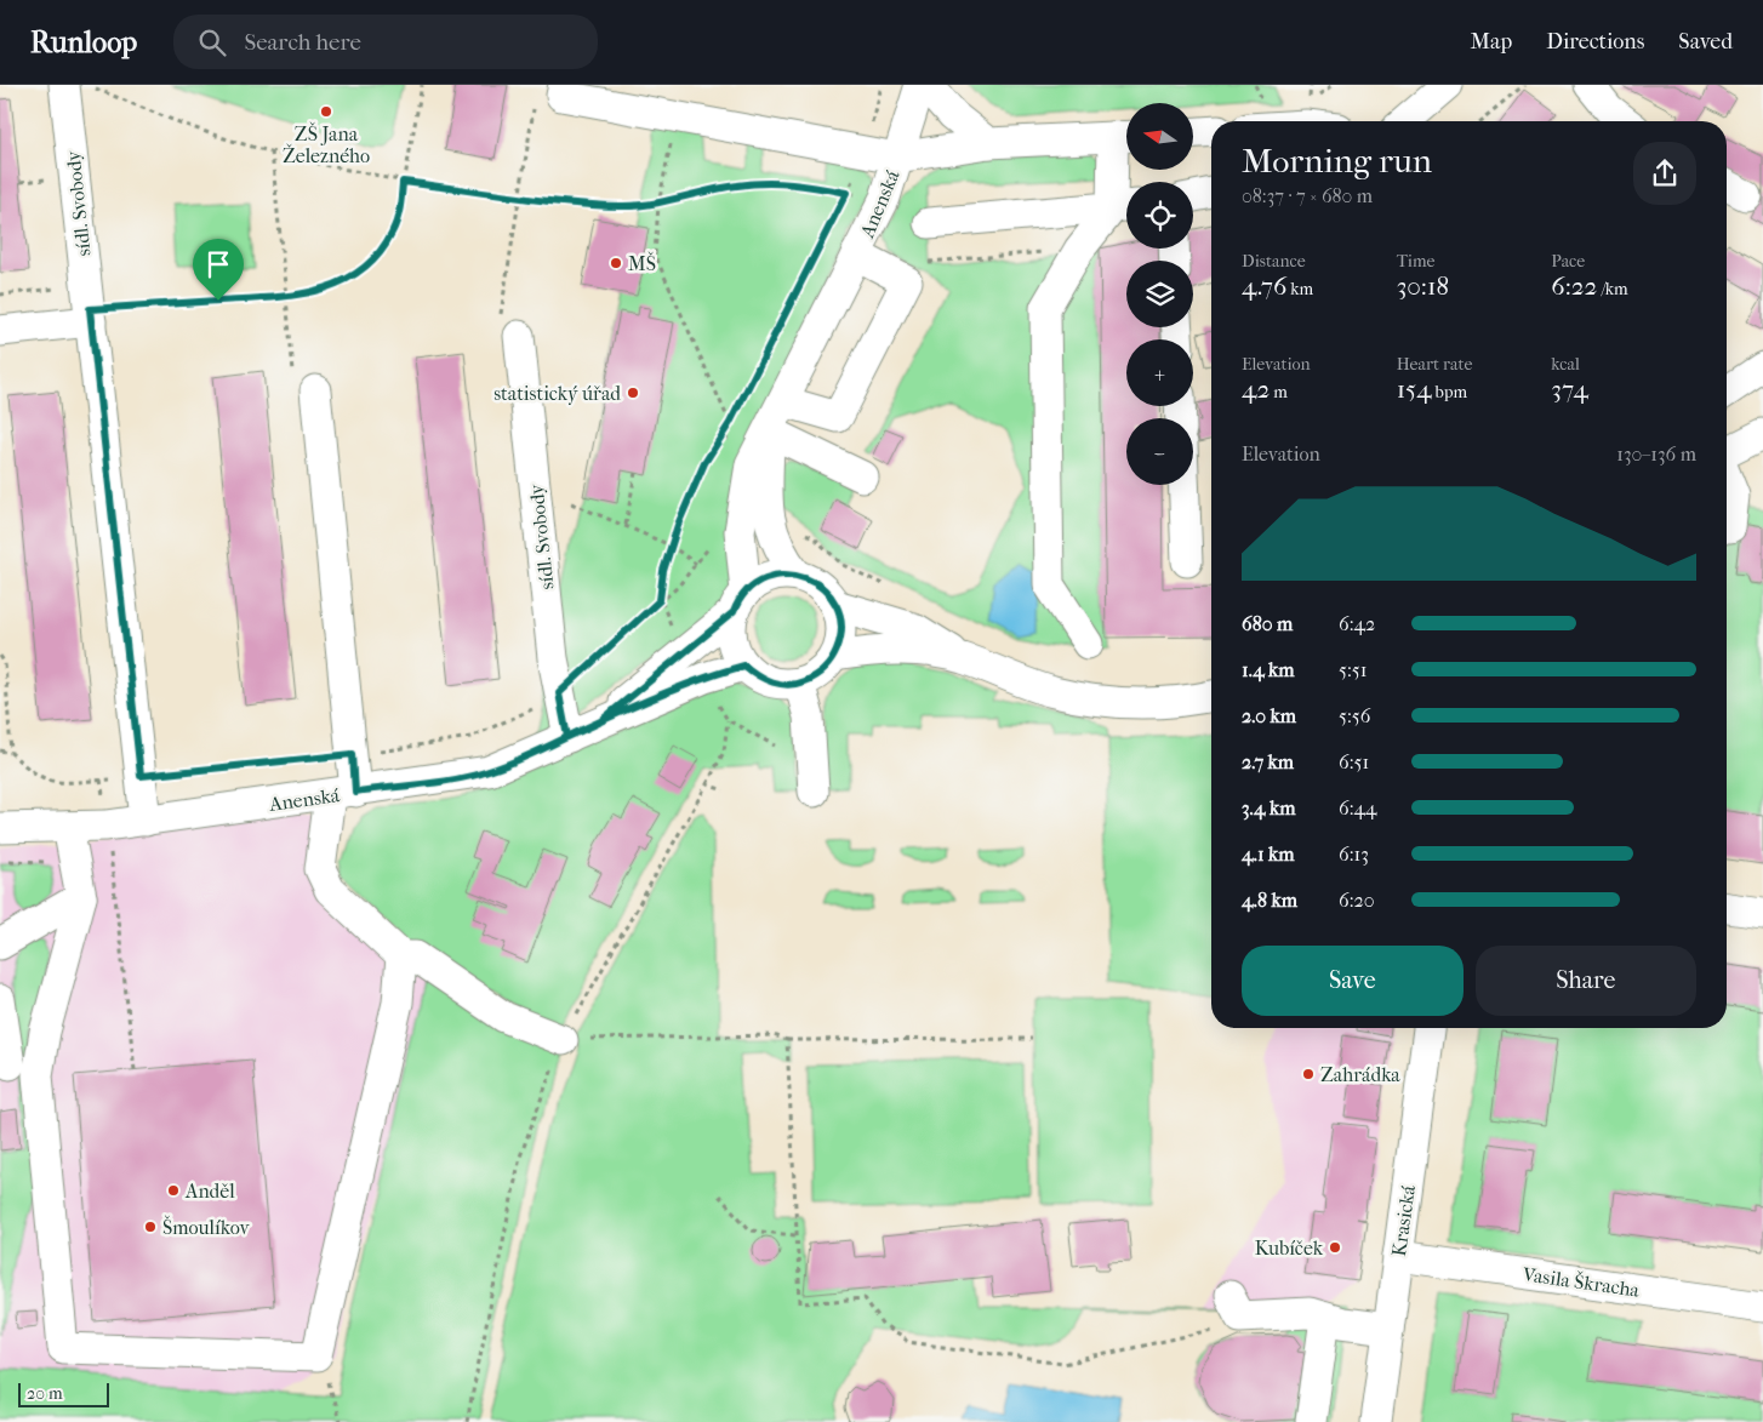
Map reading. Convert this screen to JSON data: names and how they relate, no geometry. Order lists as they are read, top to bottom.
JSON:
{
  "streets": {
    "street": [
      "sídl. Svobody",
      "Anenská",
      "Krasická",
      "Vasila Škracha"
    ]
  },
  "crossings": [
    ["sídl. Svobody", "Anenská"],
    ["Krasická", "Vasila Škracha"]
  ],
  "places": [
    "ZŠ Jana Železného",
    "MŠ",
    "statistický úřad",
    "Zahrádka",
    "Anděl",
    "Šmoulíkov",
    "Kubíček"
  ],
  "scale_bar": "20 m",
  "north": "left",
  "page": {
    "header": "Runloop",
    "search": "Search here",
    "nav": ["Map", "Directions", "Saved"],
    "map_buttons": ["+", "−"],
    "heading": ["Morning run", "08:37 · 7 × 680 m"],
    "stats": [
      ["Distance", "4.76 km"],
      ["Time", "30:18"],
      ["Pace", "6:22 /km"],
      ["Elevation", "42 m"],
      ["Heart rate", "154 bpm"],
      ["kcal", "374"]
    ],
    "chart": ["Elevation", "130–136 m"],
    "list": [
      {
        "name": "680 m",
        "note": "6:42"
      },
      {
        "name": "1.4 km",
        "note": "5:51"
      },
      {
        "name": "2.0 km",
        "note": "5:56"
      },
      {
        "name": "2.7 km",
        "note": "6:51"
      },
      {
        "name": "3.4 km",
        "note": "6:44"
      },
      {
        "name": "4.1 km",
        "note": "6:13"
      },
      {
        "name": "4.8 km",
        "note": "6:20"
      }
    ],
    "buttons": ["Save", "Share"],
    "scale": "20 m"
  }
}
